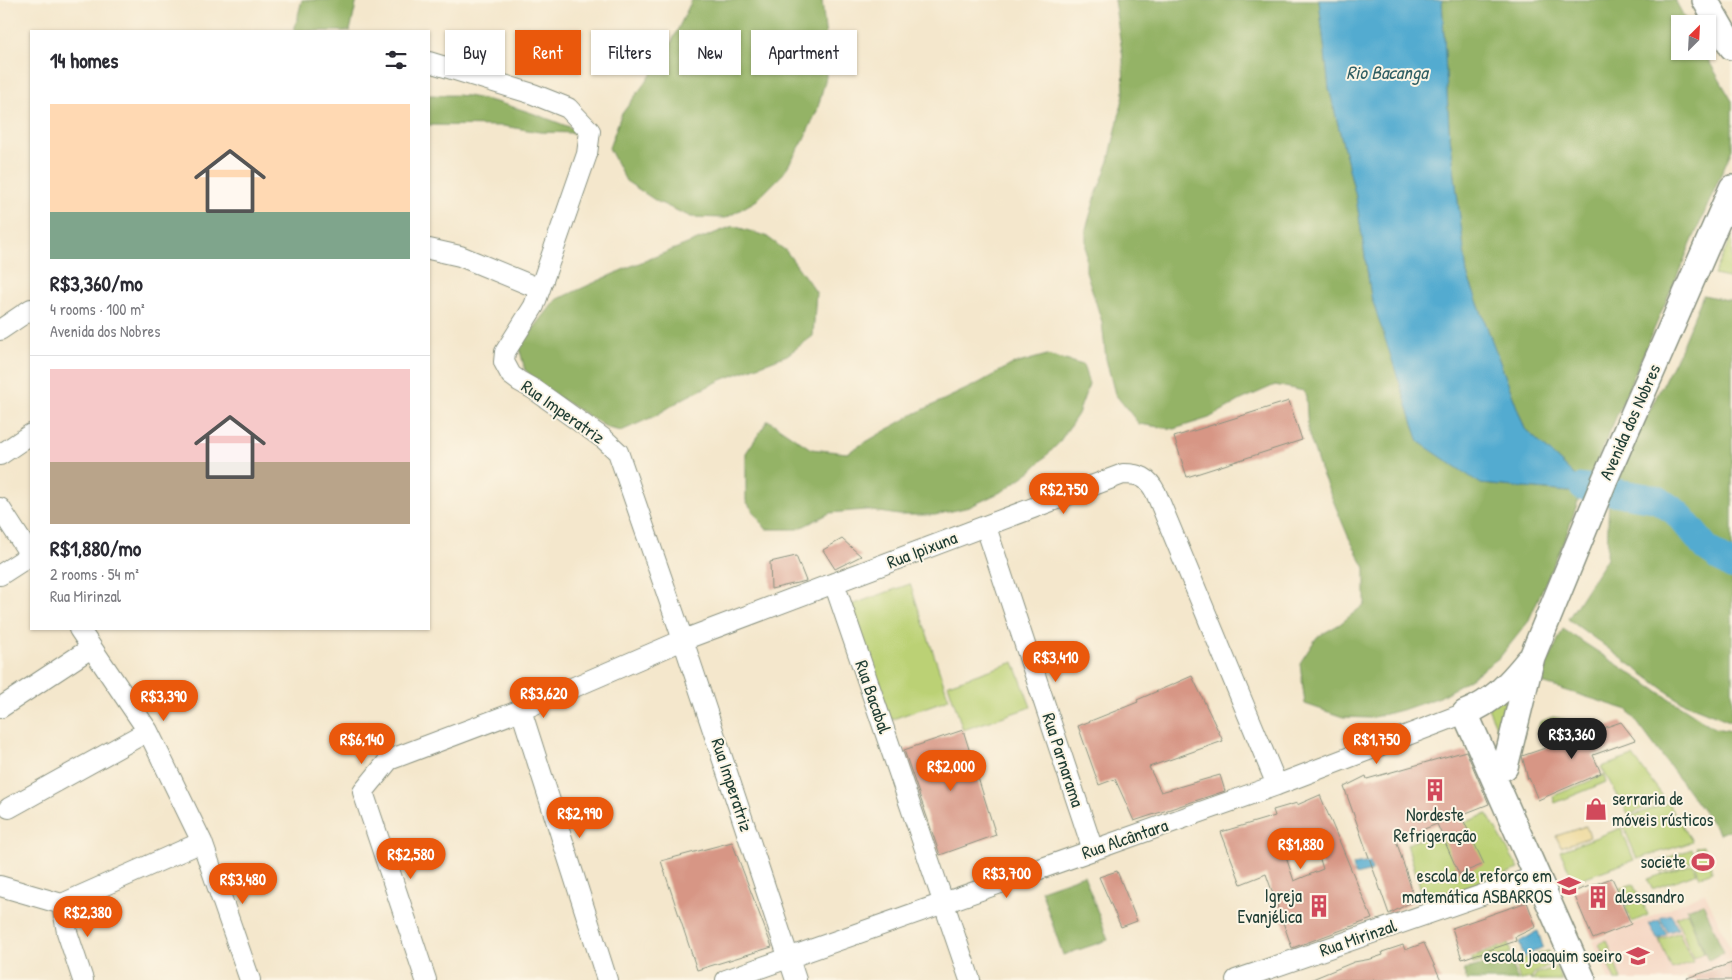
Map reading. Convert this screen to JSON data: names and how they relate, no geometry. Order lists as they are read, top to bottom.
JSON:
{
  "streets": {
    "main road": ["Avenida dos Nobres"],
    "street": [
      "Rua Imperatriz",
      "Rua Ipixuna",
      "Rua Bacabal",
      "Rua Parnarama",
      "Rua Alcântara",
      "Rua Mirinzal"
    ]
  },
  "crossings": [
    ["Rua Imperatriz", "Rua Ipixuna"],
    ["Rua Imperatriz", "Rua Alcântara"],
    ["Avenida dos Nobres", "Rua Alcântara"],
    ["Rua Ipixuna", "Rua Bacabal"],
    ["Rua Ipixuna", "Rua Parnarama"],
    ["Rua Ipixuna", "Rua Alcântara"],
    ["Rua Bacabal", "Rua Alcântara"],
    ["Rua Parnarama", "Rua Alcântara"]
  ],
  "water": ["Rio Bacanga"],
  "places": {
    "building": ["Nordeste Refrigeração", "alessandro", "Igreja Evanjélica"],
    "shop": ["serraria de móveis rústicos"],
    "sports": ["societe"],
    "school or university": ["escola de reforço em matemática ASBARROS", "escola joaquim soeiro"]
  },
  "north": "top right",
  "page": {
    "chip": [
      "Buy",
      "Rent",
      "Filters",
      "New",
      "Apartment"
    ],
    "heading": "14 homes",
    "list": [
      {
        "name": "R$3,360/mo",
        "note": "4 rooms · 100 m² · Avenida dos Nobres"
      },
      {
        "name": "R$1,880/mo",
        "note": "2 rooms · 54 m² · Rua Mirinzal"
      }
    ],
    "price": [
      "R$2,750",
      "R$3,410",
      "R$3,620",
      "R$3,390",
      "R$3,360",
      "R$6,140",
      "R$1,750",
      "R$2,000",
      "R$2,990",
      "R$1,880",
      "R$2,580",
      "R$3,700",
      "R$3,480",
      "R$2,380"
    ]
  }
}
